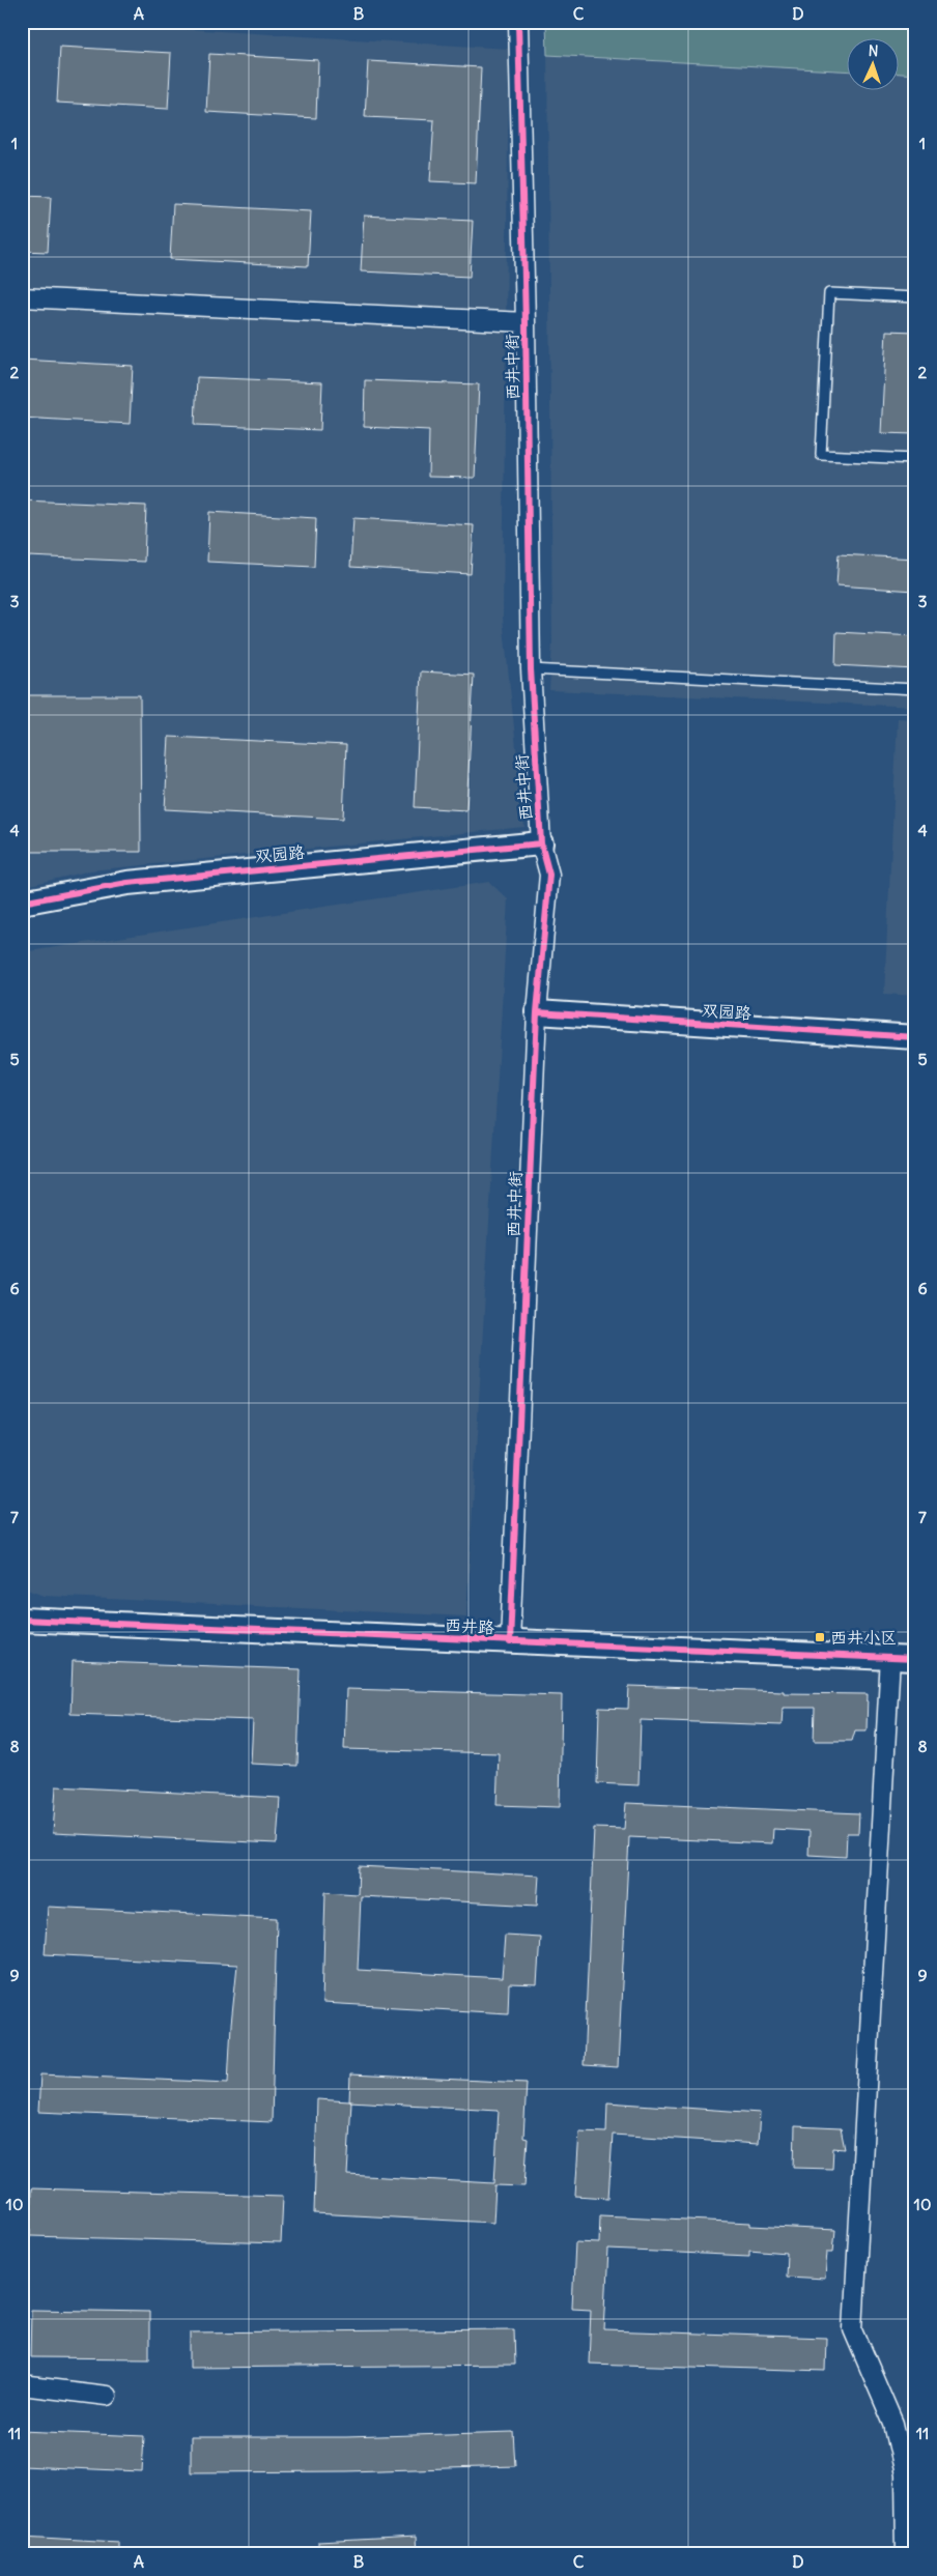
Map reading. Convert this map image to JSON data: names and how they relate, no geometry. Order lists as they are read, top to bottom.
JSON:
{
  "streets": {
    "street": ["西井中街", "双园路", "西井路"]
  },
  "crossings": [
    ["西井中街", "双园路"],
    ["西井中街", "西井路"]
  ],
  "places": {
    "transit": ["西井小区"]
  },
  "north": "top",
  "grid": {
    "columns": [
      "A",
      "B",
      "C",
      "D"
    ],
    "rows": [
      "1",
      "2",
      "3",
      "4",
      "5",
      "6",
      "7",
      "8",
      "9",
      "10",
      "11"
    ]
  }
}
